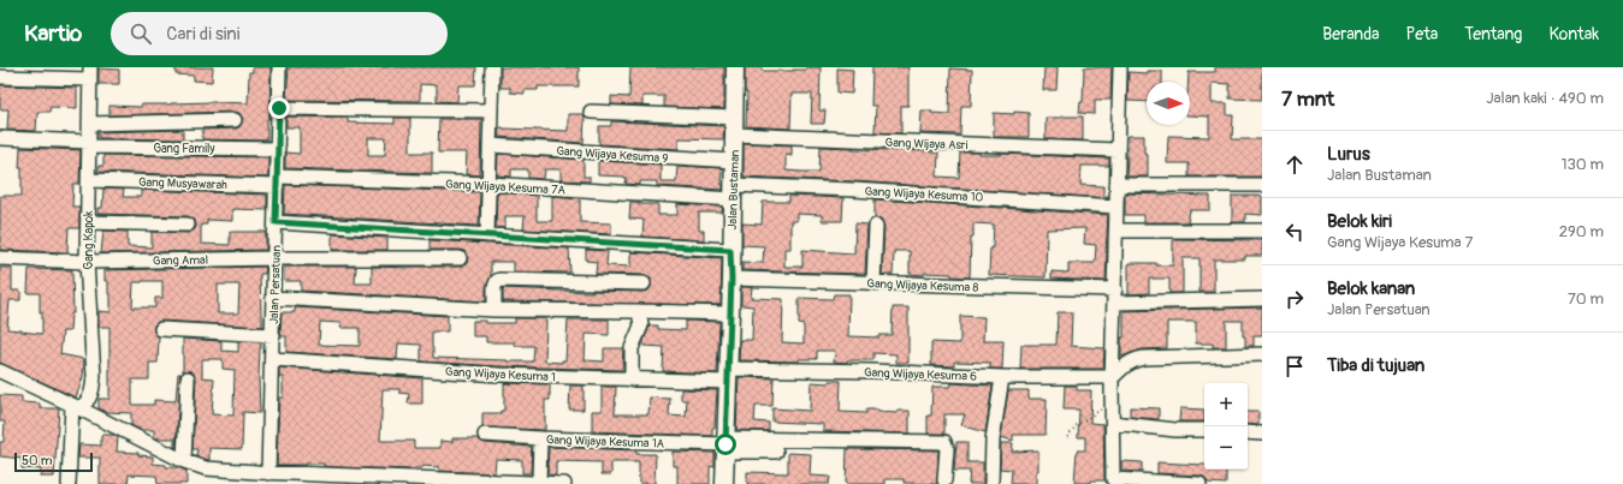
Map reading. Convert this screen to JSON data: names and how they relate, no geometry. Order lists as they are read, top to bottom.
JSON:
{
  "streets": {
    "main road": ["Jalan Bustaman"],
    "street": [
      "Gang Wijaya Asri",
      "Gang Family",
      "Gang Wijaya Kesuma 9",
      "Gang Musyawarah",
      "Gang Wijaya Kesuma 7A",
      "Gang Wijaya Kesuma 10",
      "Gang Kapok",
      "Gang Amal",
      "Jalan Persatuan",
      "Gang Wijaya Kesuma 8",
      "Gang Wijaya Kesuma 1",
      "Gang Wijaya Kesuma 6",
      "Gang Wijaya Kesuma 1A"
    ]
  },
  "crossings": [
    ["Gang Wijaya Asri", "Jalan Bustaman"],
    ["Gang Family", "Gang Kapok"],
    ["Gang Family", "Jalan Persatuan"],
    ["Gang Wijaya Kesuma 9", "Jalan Bustaman"],
    ["Gang Musyawarah", "Gang Wijaya Kesuma 7A"],
    ["Gang Musyawarah", "Gang Kapok"],
    ["Gang Musyawarah", "Jalan Persatuan"],
    ["Gang Wijaya Kesuma 7A", "Jalan Bustaman"],
    ["Gang Wijaya Kesuma 7A", "Gang Wijaya Kesuma 10"],
    ["Gang Wijaya Kesuma 7A", "Jalan Persatuan"],
    ["Jalan Bustaman", "Gang Wijaya Kesuma 10"],
    ["Jalan Bustaman", "Gang Wijaya Kesuma 8"],
    ["Jalan Bustaman", "Gang Wijaya Kesuma 1"],
    ["Jalan Bustaman", "Gang Wijaya Kesuma 6"],
    ["Jalan Bustaman", "Gang Wijaya Kesuma 1A"],
    ["Gang Kapok", "Gang Amal"],
    ["Gang Amal", "Jalan Persatuan"],
    ["Jalan Persatuan", "Gang Wijaya Kesuma 1"],
    ["Gang Wijaya Kesuma 1", "Gang Wijaya Kesuma 6"]
  ],
  "scale_bar": "50 m",
  "north": "right",
  "page": {
    "header": "Kartio",
    "search": "Cari di sini",
    "nav": [
      "Beranda",
      "Peta",
      "Tentang",
      "Kontak"
    ],
    "heading": ["7 mnt", "Jalan kaki · 490 m"],
    "list": [
      ["Lurus", "Jalan Bustaman", "130 m"],
      ["Belok kiri", "Gang Wijaya Kesuma 7", "290 m"],
      ["Belok kanan", "Jalan Persatuan", "70 m"],
      "Tiba di tujuan"
    ],
    "map_buttons": ["+", "−"],
    "scale": "50 m"
  }
}
